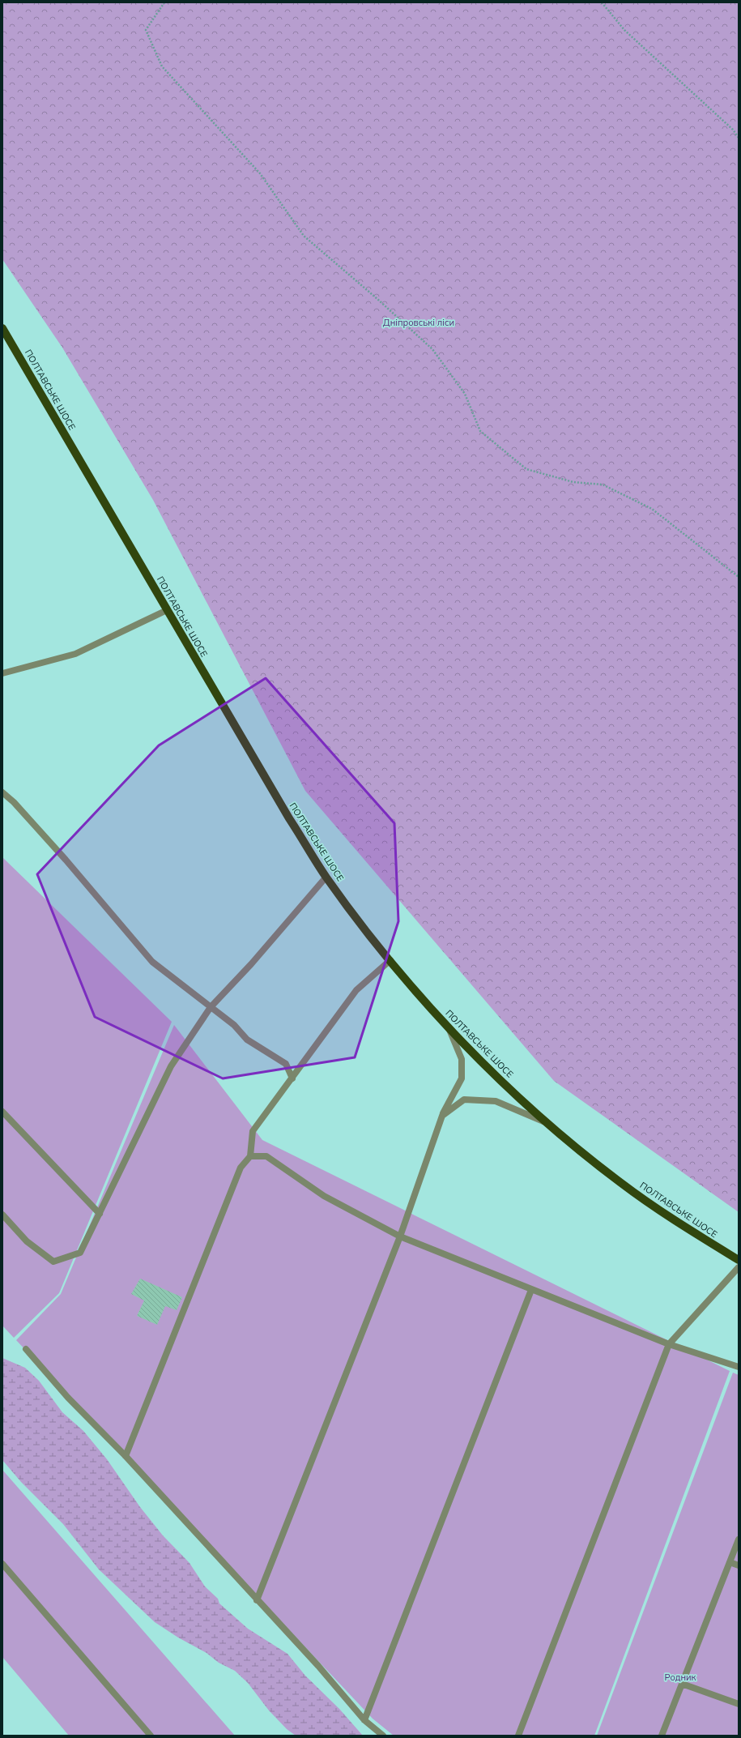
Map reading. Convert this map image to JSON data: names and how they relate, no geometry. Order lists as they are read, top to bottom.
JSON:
{
  "streets": {
    "main road": ["ПОЛТАВСЬКЕ ШОСЕ"]
  },
  "parks": ["Дніпровські ліси", "Родник"]
}
